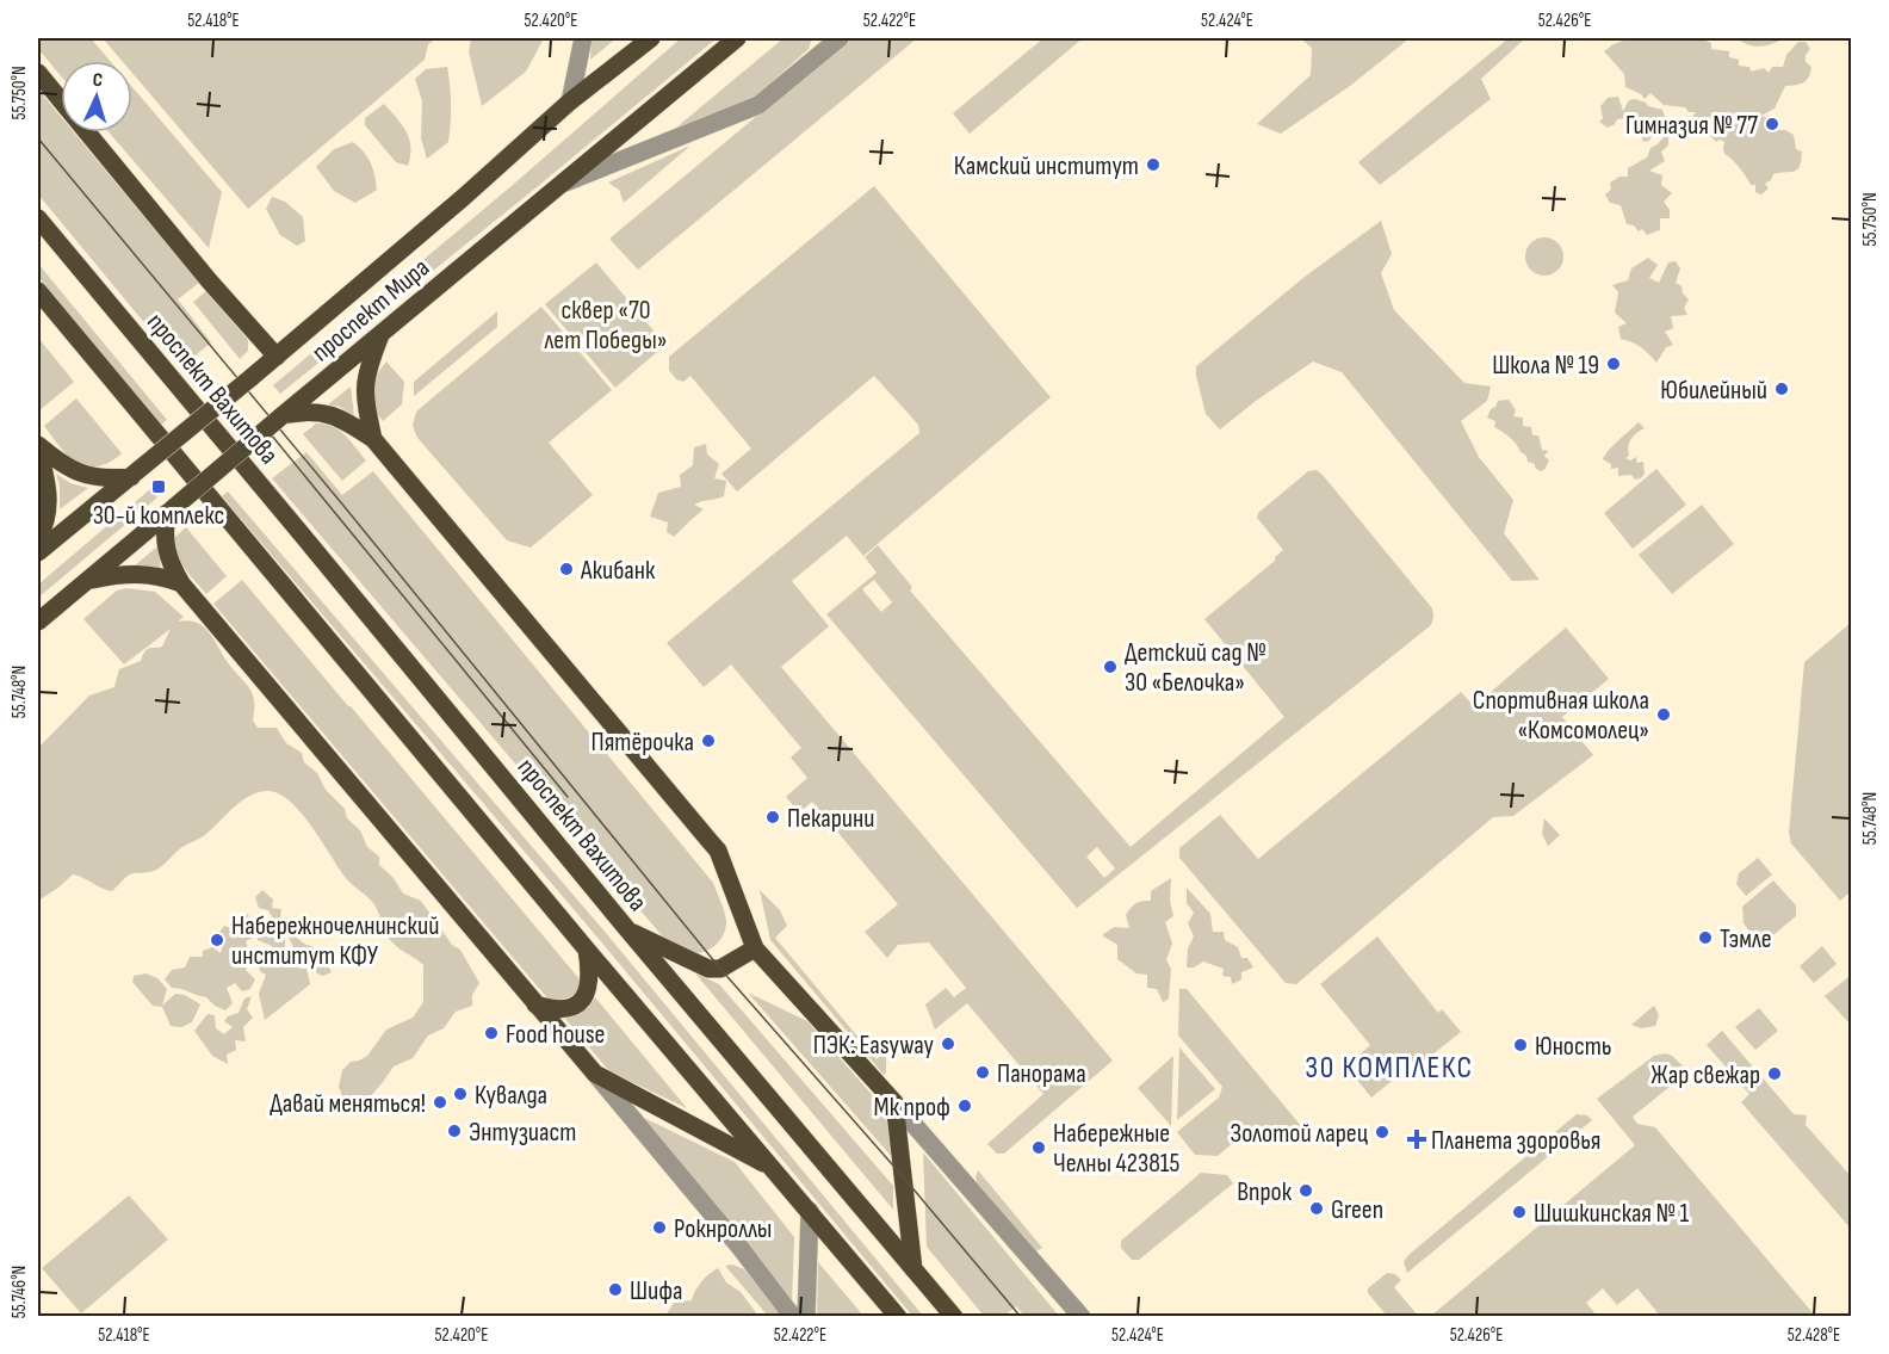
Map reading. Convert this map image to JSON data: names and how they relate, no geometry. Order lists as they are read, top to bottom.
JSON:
{
  "streets": {
    "main road": ["проспект Мира", "проспект Вахитова"]
  },
  "districts": ["30 КОМПЛЕКС"],
  "parks": ["сквер «70 лет Победы»"],
  "places": {
    "other": [
      "Гимназия № 77",
      "Камский институт",
      "Школа № 19",
      "Юбилейный",
      "Акибанк",
      "Детский сад № 30 «Белочка»",
      "Спортивная школа «Комсомолец»",
      "Пятёрочка",
      "Пекарини",
      "Тэмле",
      "Набережночелнинский институт КФУ",
      "Food house",
      "ПЭК: Easyway",
      "Юность",
      "Панорама",
      "Жар свежар",
      "Кувалда",
      "Давай меняться!",
      "Мк проф",
      "Энтузиаст",
      "Золотой ларец",
      "Набережные Челны 423815",
      "Впрок",
      "Green",
      "Шишкинская № 1",
      "Рокнроллы",
      "Шифа"
    ],
    "transit": ["30-й комплекс"],
    "health": ["Планета здоровья"]
  },
  "north": "top",
  "coordinates": [
    "52.418°E",
    "52.420°E",
    "52.422°E",
    "52.424°E",
    "52.426°E",
    "55.750°N",
    "55.748°N",
    "55.746°N",
    "52.428°E"
  ]
}
